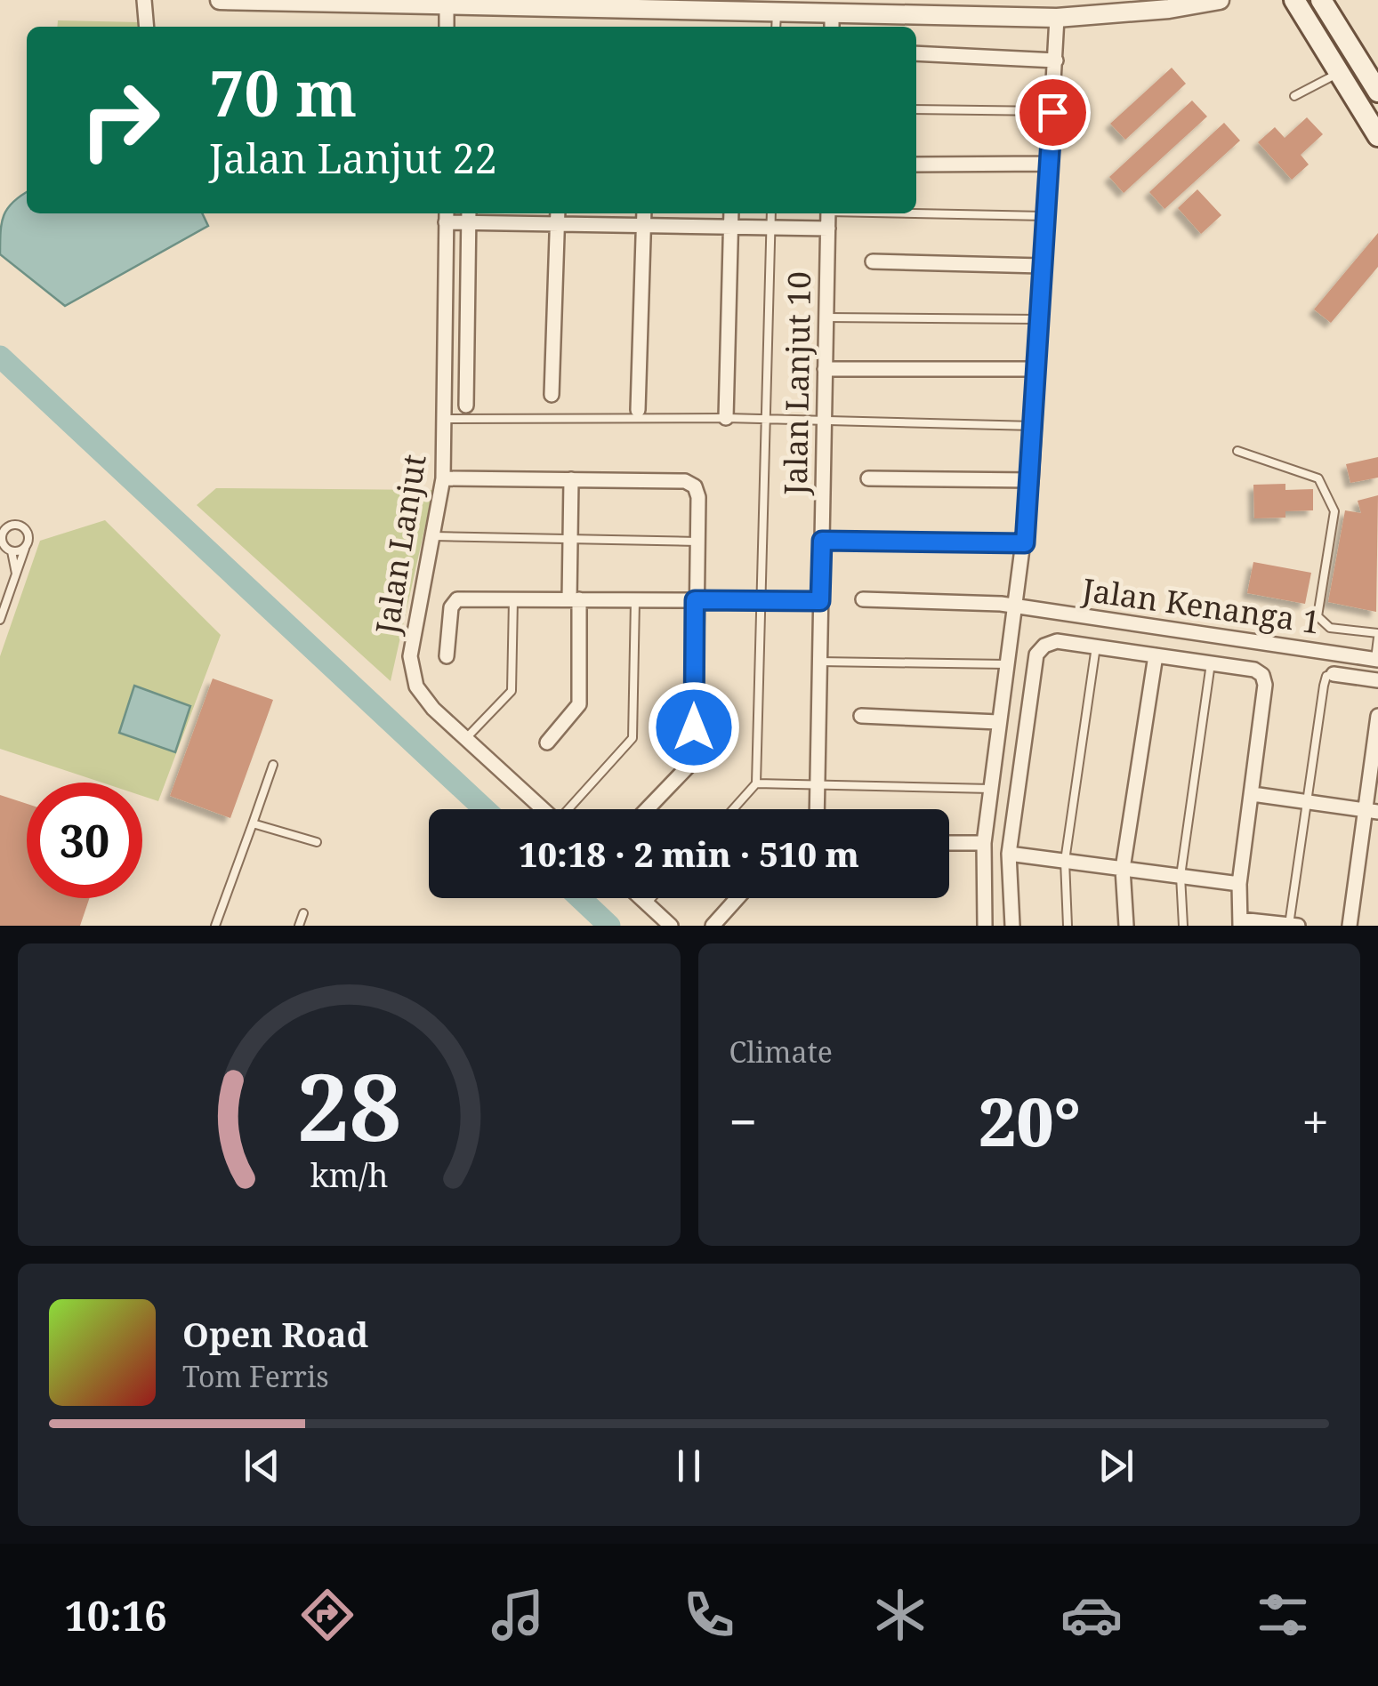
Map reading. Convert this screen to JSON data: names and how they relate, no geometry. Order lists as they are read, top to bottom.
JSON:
{
  "streets": {
    "street": ["Jalan Lanjut 10", "Jalan Lanjut", "Jalan Kenanga 1"]
  },
  "page": {
    "turn": ["70 m", "Jalan Lanjut 22"],
    "limit": "30",
    "trip": "10:18 · 2 min · 510 m",
    "tile": "Climate",
    "heat": ["−", "20°", "+"],
    "song": ["Open Road", "Tom Ferris"],
    "tabs": "10:16",
    "gauge": ["28", "km/h"]
  }
}
